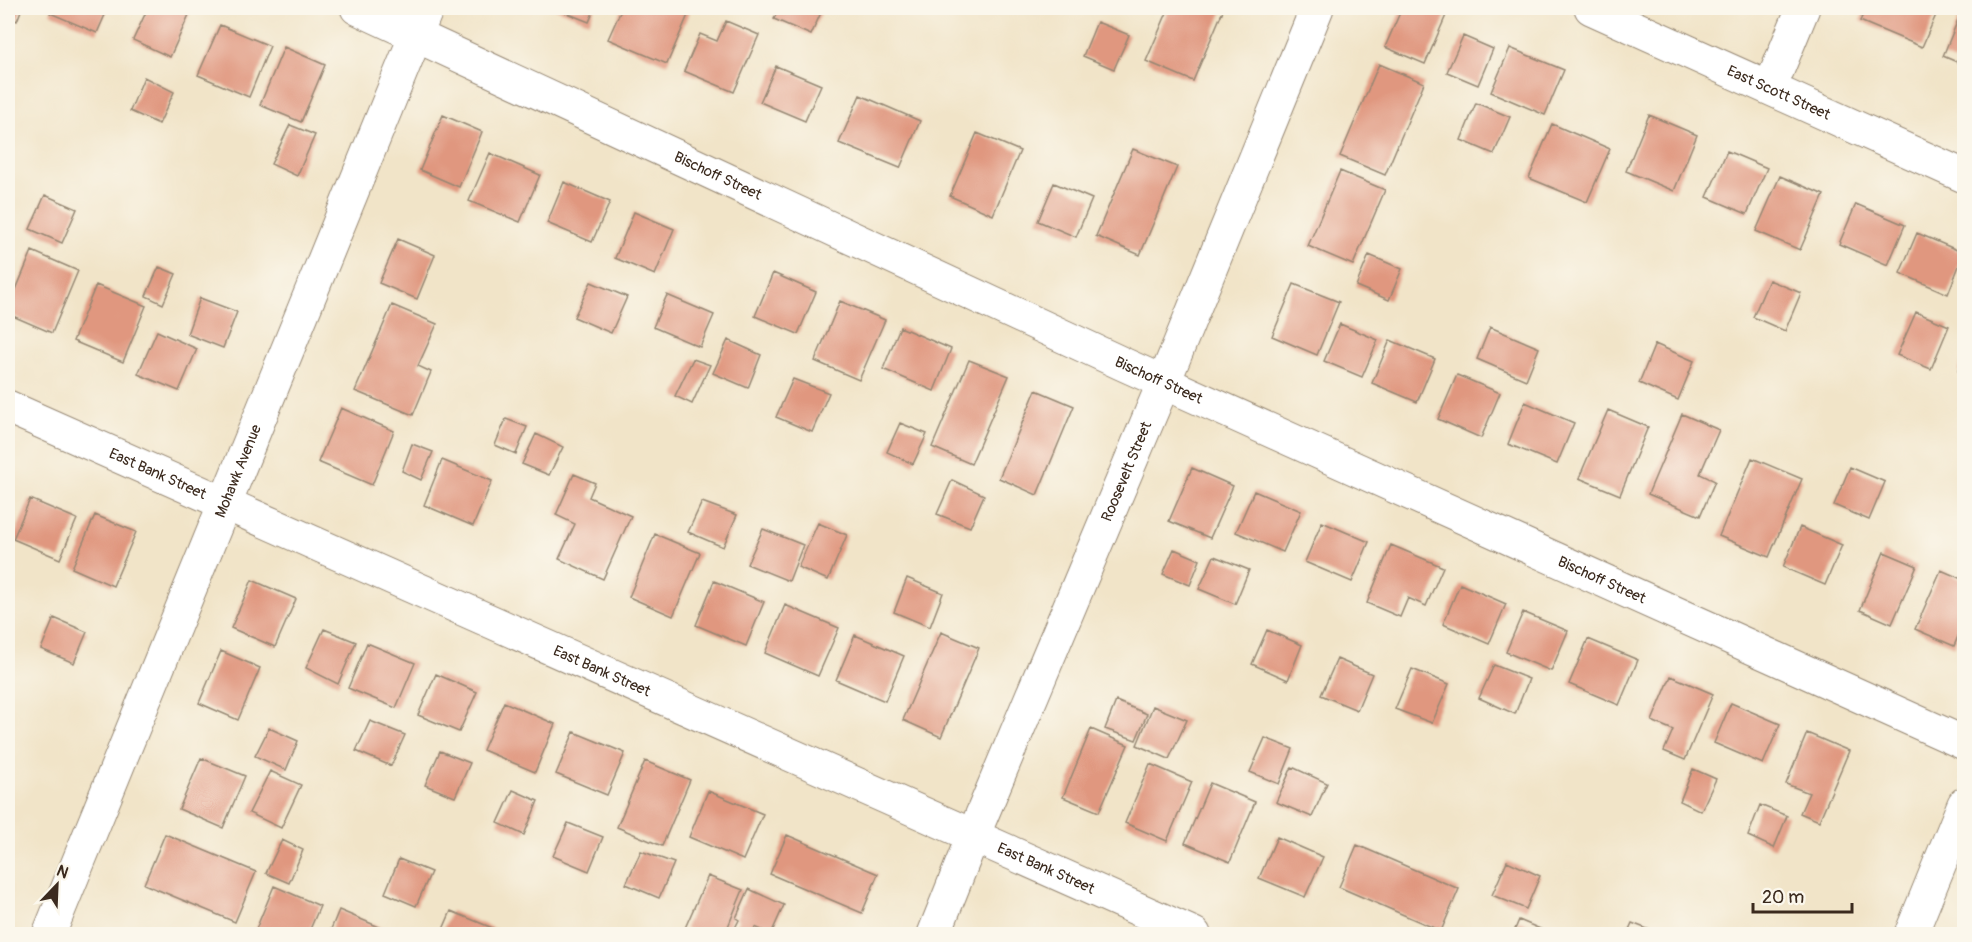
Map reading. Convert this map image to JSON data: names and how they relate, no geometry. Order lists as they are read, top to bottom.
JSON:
{
  "streets": {
    "street": [
      "East Scott Street",
      "Bischoff Street",
      "Mohawk Avenue",
      "East Bank Street",
      "Roosevelt Street"
    ]
  },
  "crossings": [
    ["Bischoff Street", "Mohawk Avenue"],
    ["Bischoff Street", "Roosevelt Street"],
    ["Mohawk Avenue", "East Bank Street"],
    ["East Bank Street", "Roosevelt Street"]
  ],
  "scale_bar": "20 m",
  "north": "top right"
}
